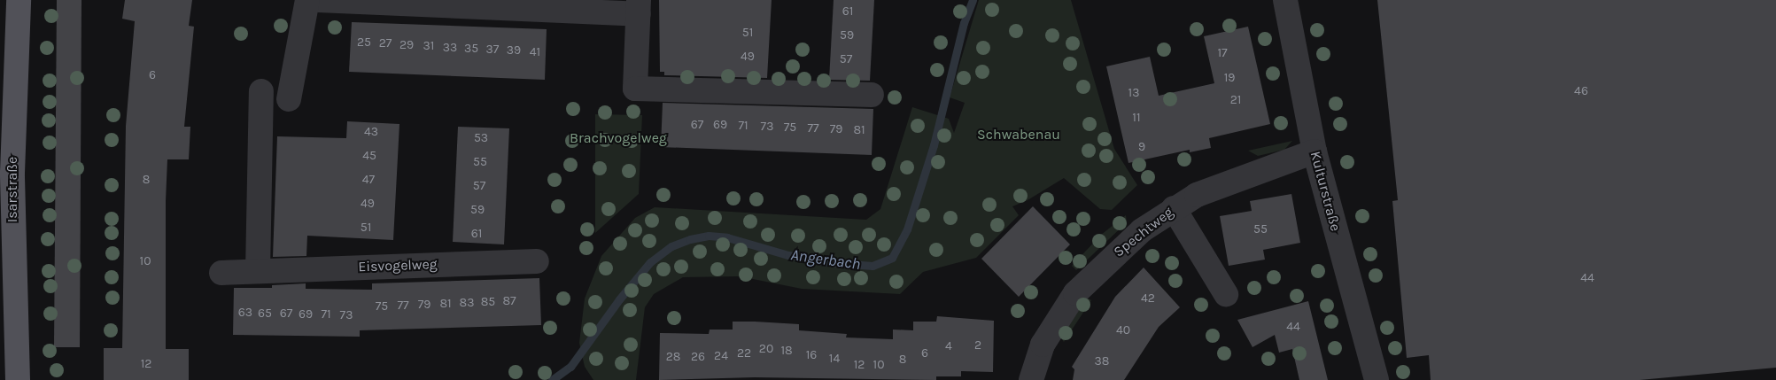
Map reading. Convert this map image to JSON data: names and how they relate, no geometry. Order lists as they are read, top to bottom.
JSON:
{
  "streets": {
    "main road": ["Isarstraße"],
    "street": ["Kulturstraße", "Spechtweg", "Eisvogelweg"]
  },
  "crossings": [
    ["Kulturstraße", "Spechtweg"]
  ],
  "water": ["Angerbach"],
  "parks": ["Schwabenau", "Brachvogelweg"],
  "house_numbers": [
    "61",
    "51",
    "59",
    "25",
    "27",
    "29",
    "31",
    "33",
    "35",
    "37",
    "39",
    "41",
    "17",
    "49",
    "57",
    "6",
    "19",
    "46",
    "13",
    "21",
    "11",
    "67",
    "69",
    "71",
    "73",
    "75",
    "77",
    "79",
    "81",
    "43",
    "53",
    "9",
    "45",
    "55",
    "8",
    "47",
    "57",
    "49",
    "59",
    "51",
    "55",
    "61",
    "10",
    "44",
    "42",
    "87",
    "85",
    "83",
    "81",
    "79",
    "77",
    "75",
    "63",
    "65",
    "67",
    "69",
    "71",
    "73",
    "44",
    "40",
    "2",
    "4",
    "20",
    "18",
    "22",
    "6",
    "16",
    "24",
    "28",
    "26",
    "14",
    "8",
    "38",
    "12",
    "12",
    "10"
  ]
}
